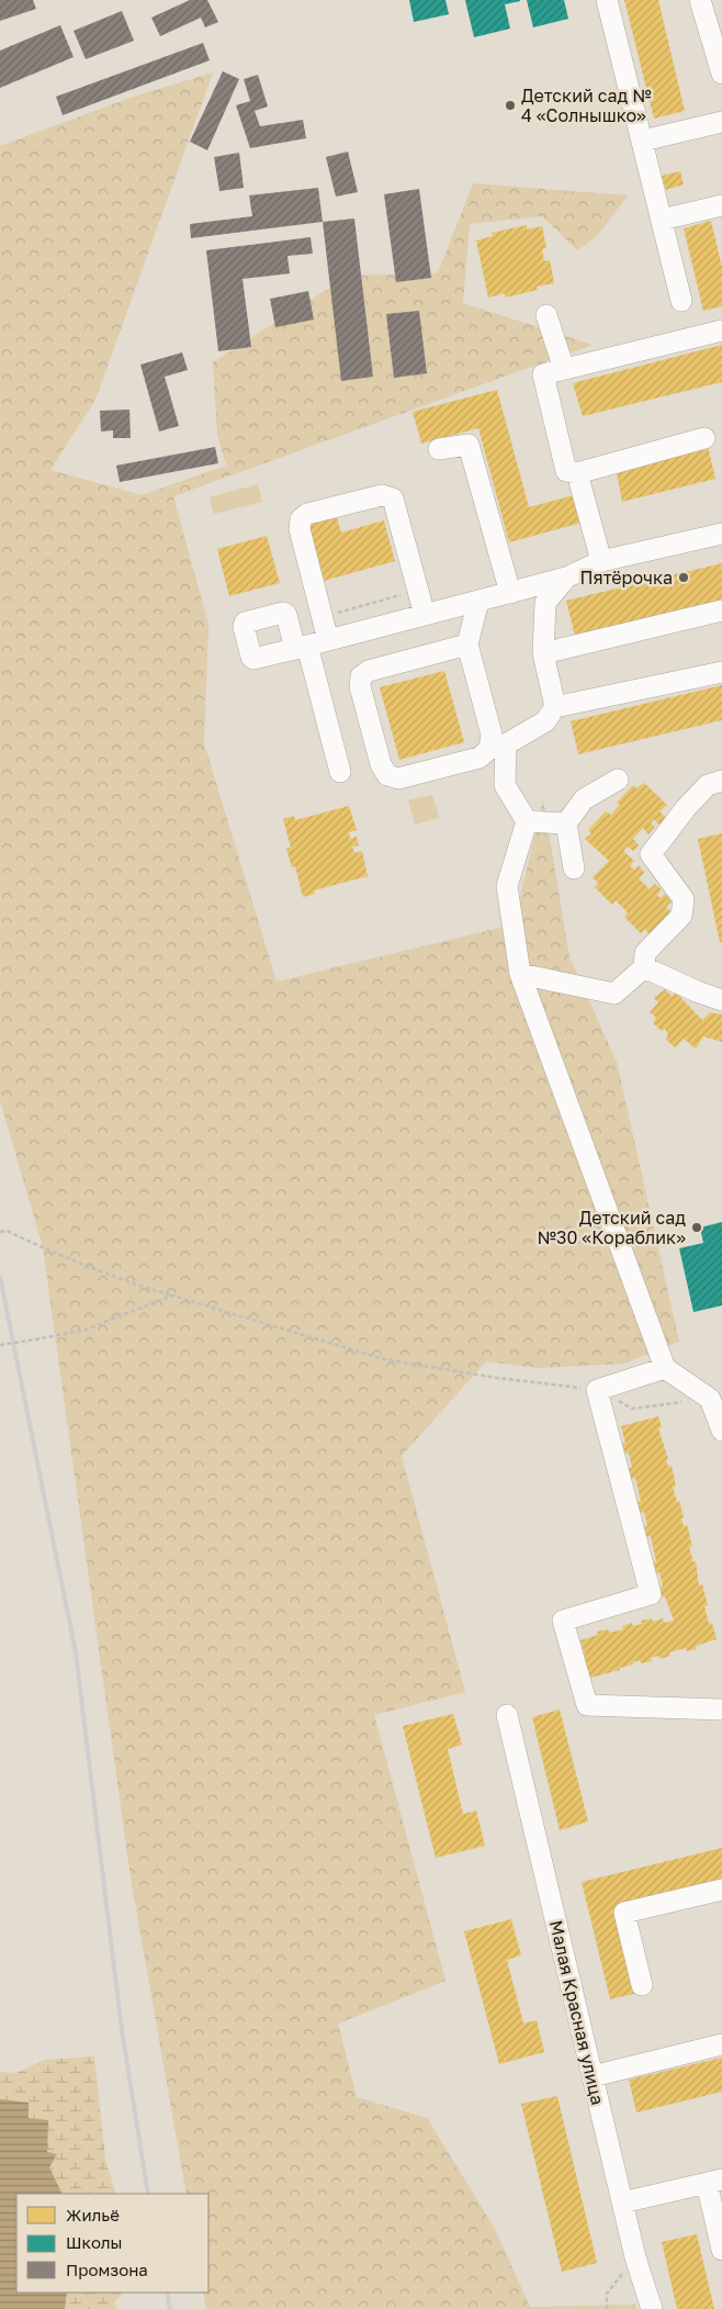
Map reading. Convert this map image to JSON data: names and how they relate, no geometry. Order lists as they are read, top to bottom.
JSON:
{
  "streets": {
    "street": ["Малая Красная улица"]
  },
  "places": ["Детский сад № 4 «Солнышко»", "Пятёрочка", "Детский сад №30 «Кораблик»"],
  "legend": ["Жильё", "Школы", "Промзона"]
}
